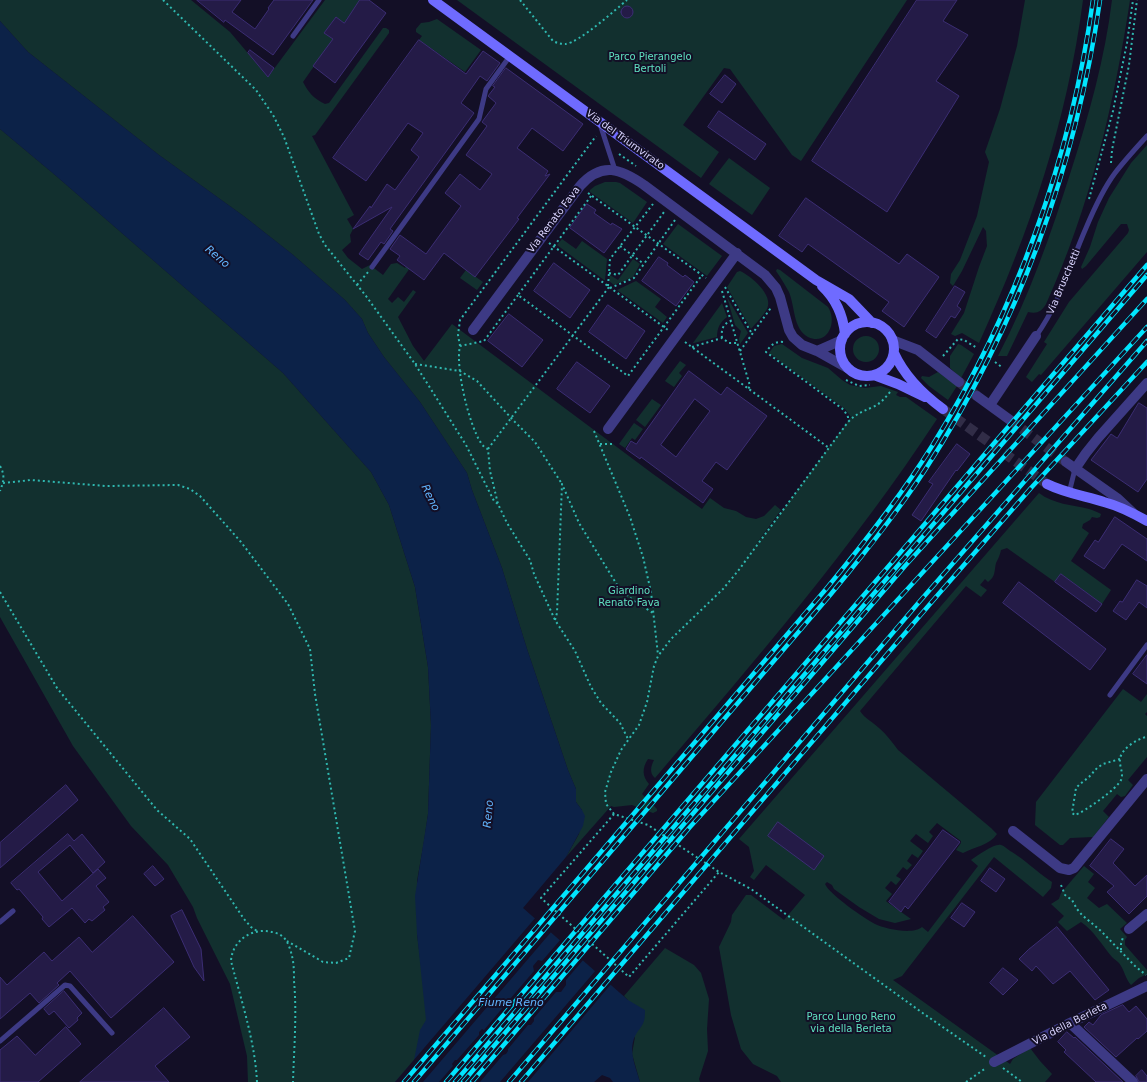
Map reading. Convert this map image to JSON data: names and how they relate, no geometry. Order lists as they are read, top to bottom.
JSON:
{
  "streets": {
    "main road": ["Via del Triumvirato"],
    "street": ["Via Renato Fava", "Via Bruschetti", "Via della Berleta"]
  },
  "water": ["Reno", "Fiume Reno"],
  "parks": ["Parco Pierangelo Bertoli", "Giardino Renato Fava", "Parco Lungo Reno via della Berleta"]
}
